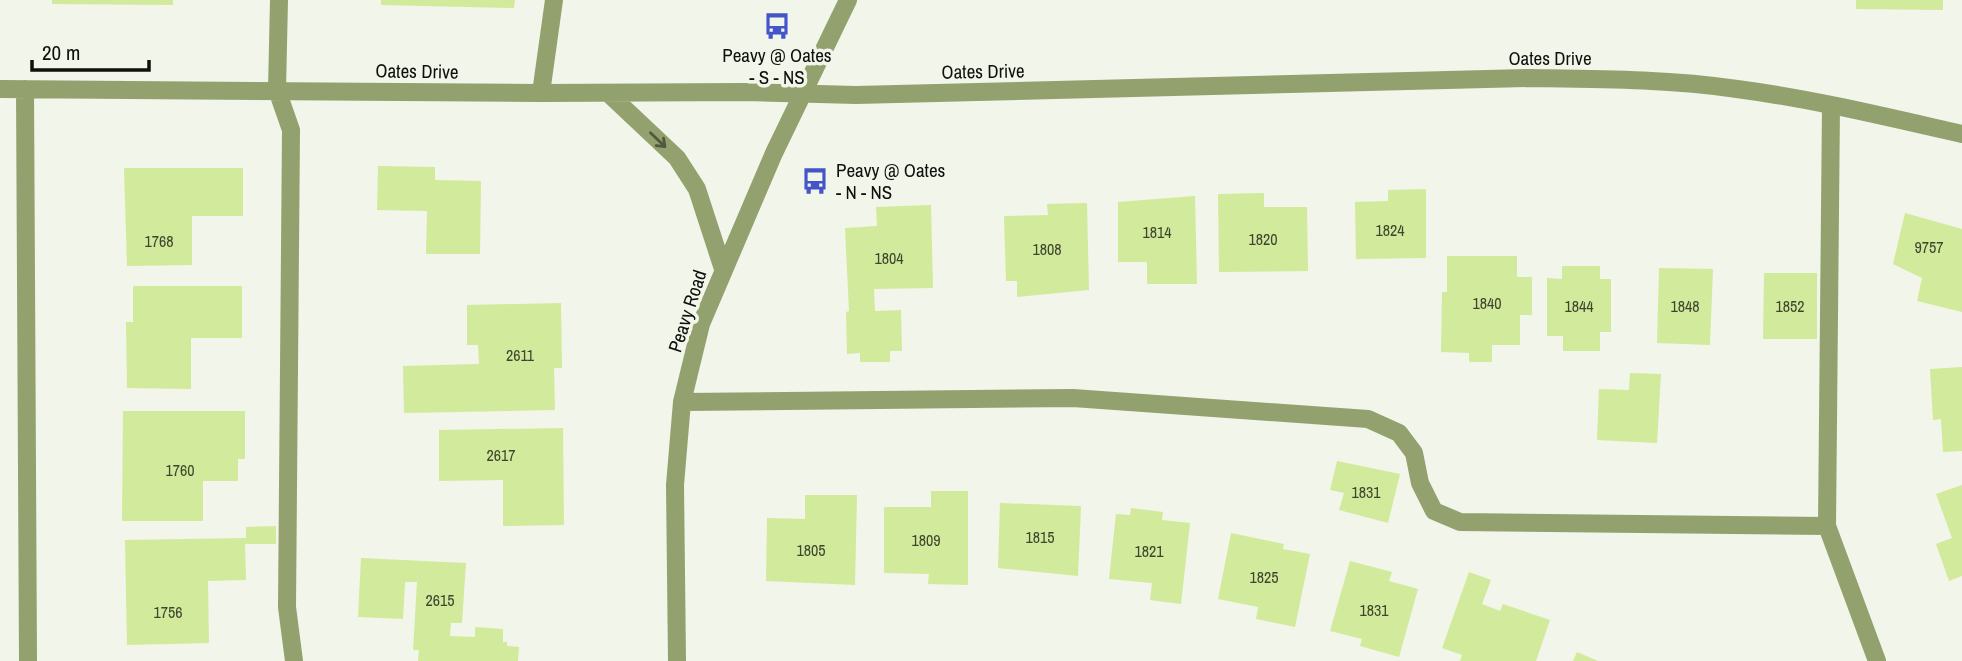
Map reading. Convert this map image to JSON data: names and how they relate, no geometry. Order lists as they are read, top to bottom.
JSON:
{
  "streets": {
    "street": ["Oates Drive", "Peavy Road"]
  },
  "crossings": [
    ["Oates Drive", "Peavy Road"]
  ],
  "places": {
    "bus stop": ["Peavy @ Oates - S - NS", "Peavy @ Oates - N - NS"]
  },
  "house_numbers": [
    "1824",
    "1814",
    "1820",
    "1768",
    "9757",
    "1808",
    "1804",
    "1840",
    "1844",
    "1848",
    "1852",
    "2611",
    "2617",
    "1760",
    "1831",
    "1815",
    "1809",
    "1805",
    "1821",
    "1825",
    "2615",
    "1831",
    "1756"
  ],
  "scale_bar": "20 m"
}
